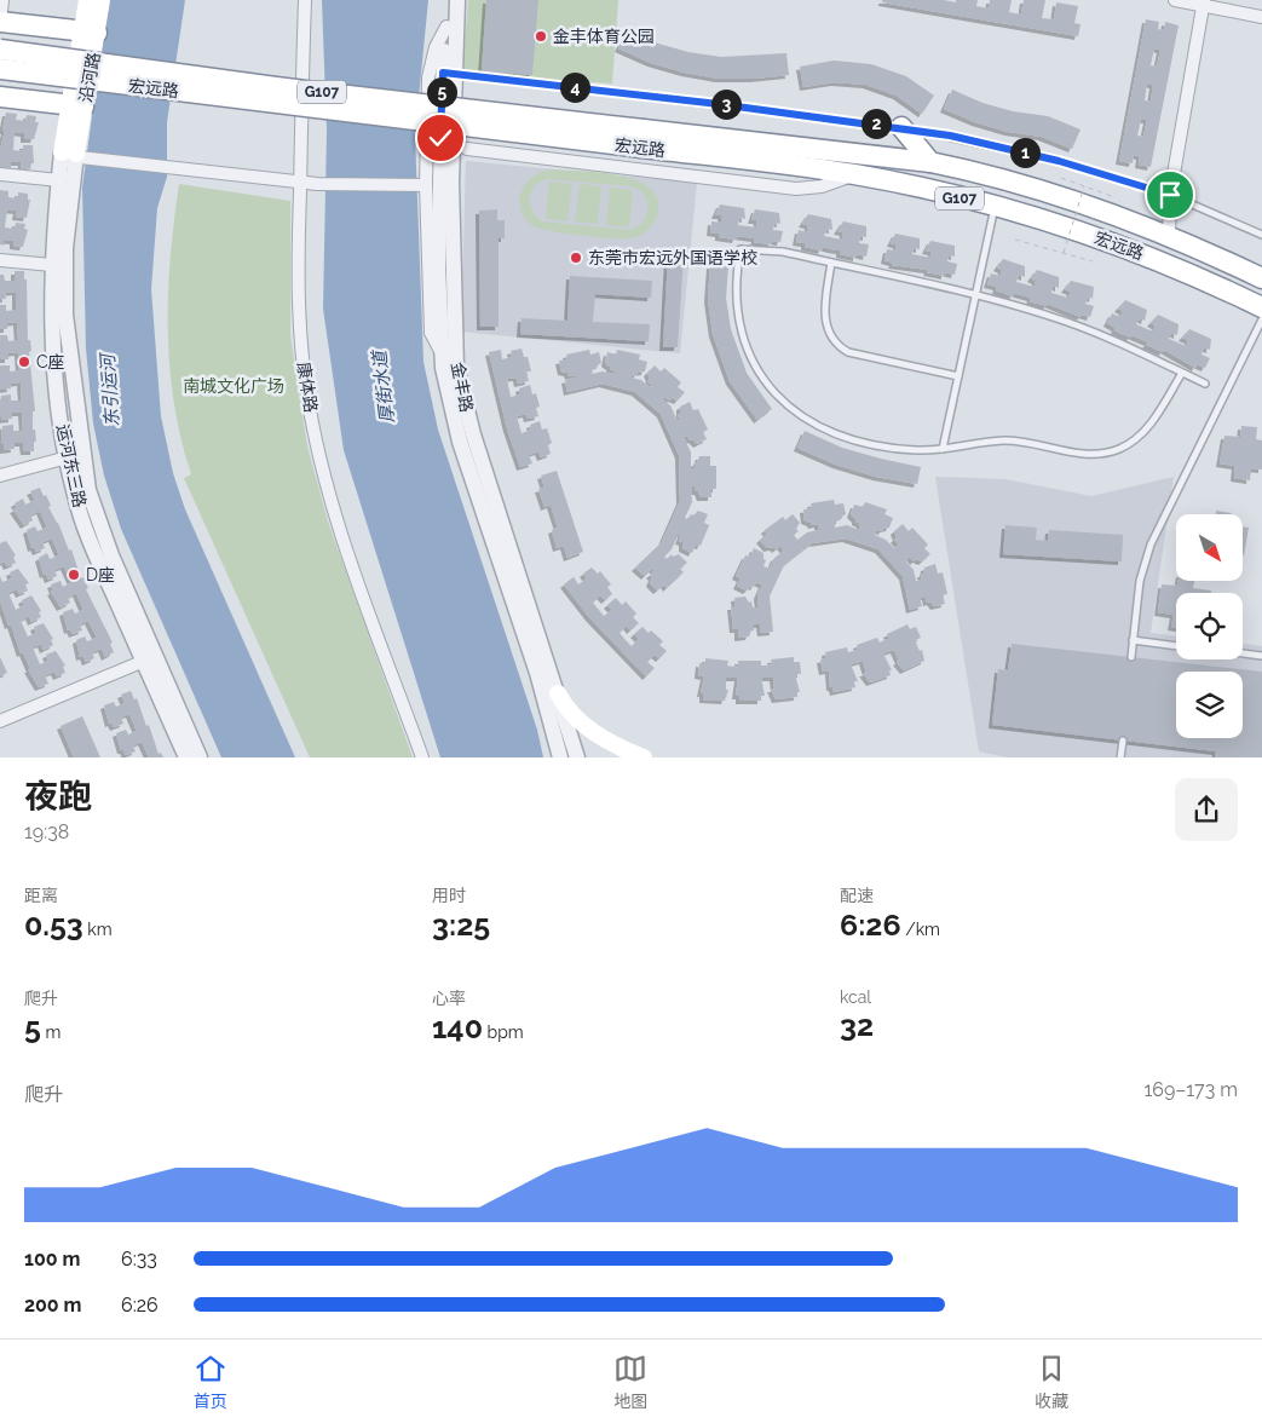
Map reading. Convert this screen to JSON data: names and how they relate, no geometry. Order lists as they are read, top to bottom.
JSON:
{
  "streets": {
    "highway": ["宏远路", "G107"],
    "main road": ["沿河路"],
    "street": ["康体路", "金丰路", "运河东三路"]
  },
  "crossings": [
    ["沿河路", "运河东三路"]
  ],
  "water": ["厚街水道", "东引运河"],
  "parks": ["南城文化广场"],
  "places": [
    "金丰体育公园",
    "东莞市宏远外国语学校",
    "C座",
    "D座"
  ],
  "north": "bottom right",
  "page": {
    "pins": [
      "4",
      "5",
      "3",
      "2",
      "1"
    ],
    "heading": ["夜跑", "19:38"],
    "stats": [
      ["距离", "0.53 km"],
      ["用时", "3:25"],
      ["配速", "6:26 /km"],
      ["爬升", "5 m"],
      ["心率", "140 bpm"],
      ["kcal", "32"]
    ],
    "chart": ["爬升", "169–173 m"],
    "list": [
      {
        "name": "100 m",
        "note": "6:33"
      },
      {
        "name": "200 m",
        "note": "6:26"
      }
    ],
    "tabs": ["首页", "地图", "收藏"]
  }
}
